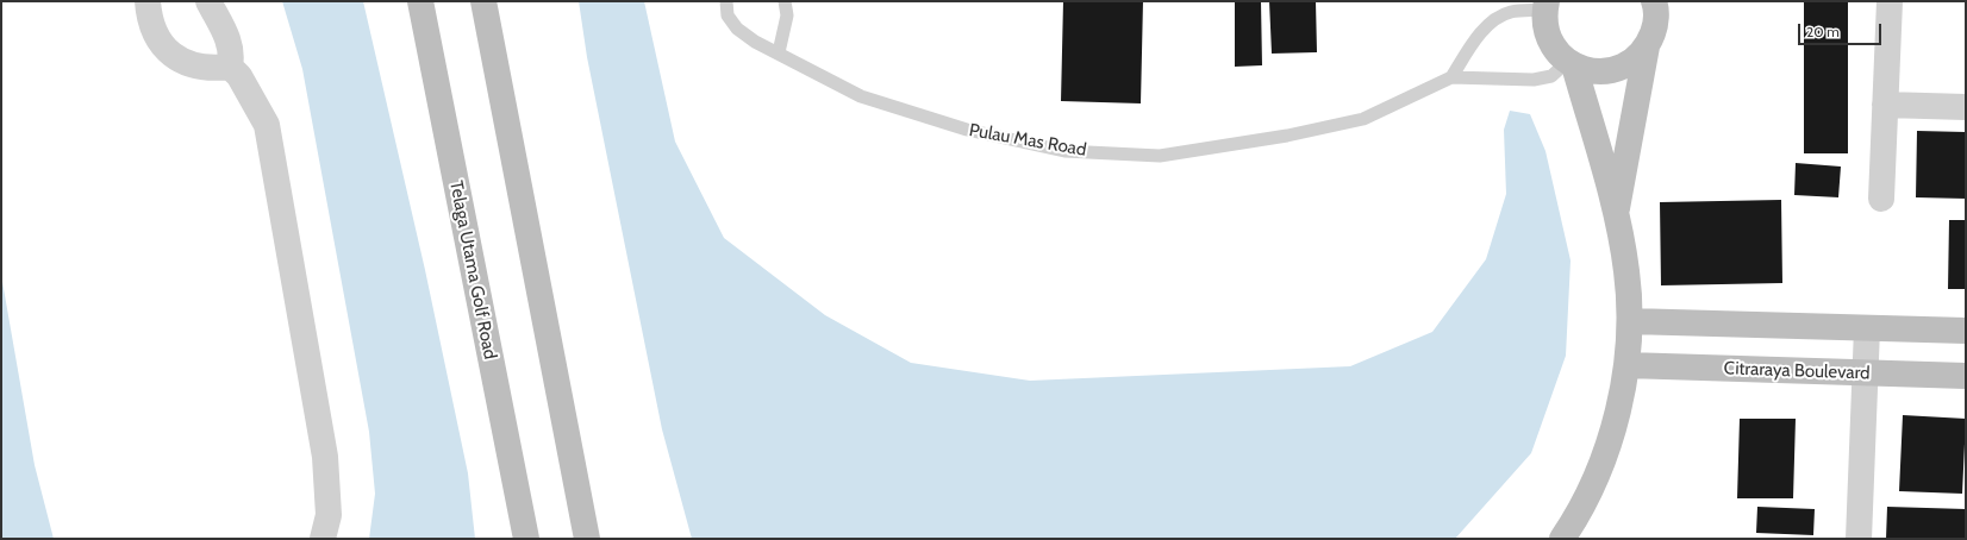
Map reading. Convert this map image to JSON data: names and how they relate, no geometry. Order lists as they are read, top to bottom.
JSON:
{
  "streets": {
    "main road": ["Telaga Utama Golf Road", "Citraraya Boulevard"],
    "lane": ["Pulau Mas Road"]
  },
  "scale_bar": "20 m"
}
